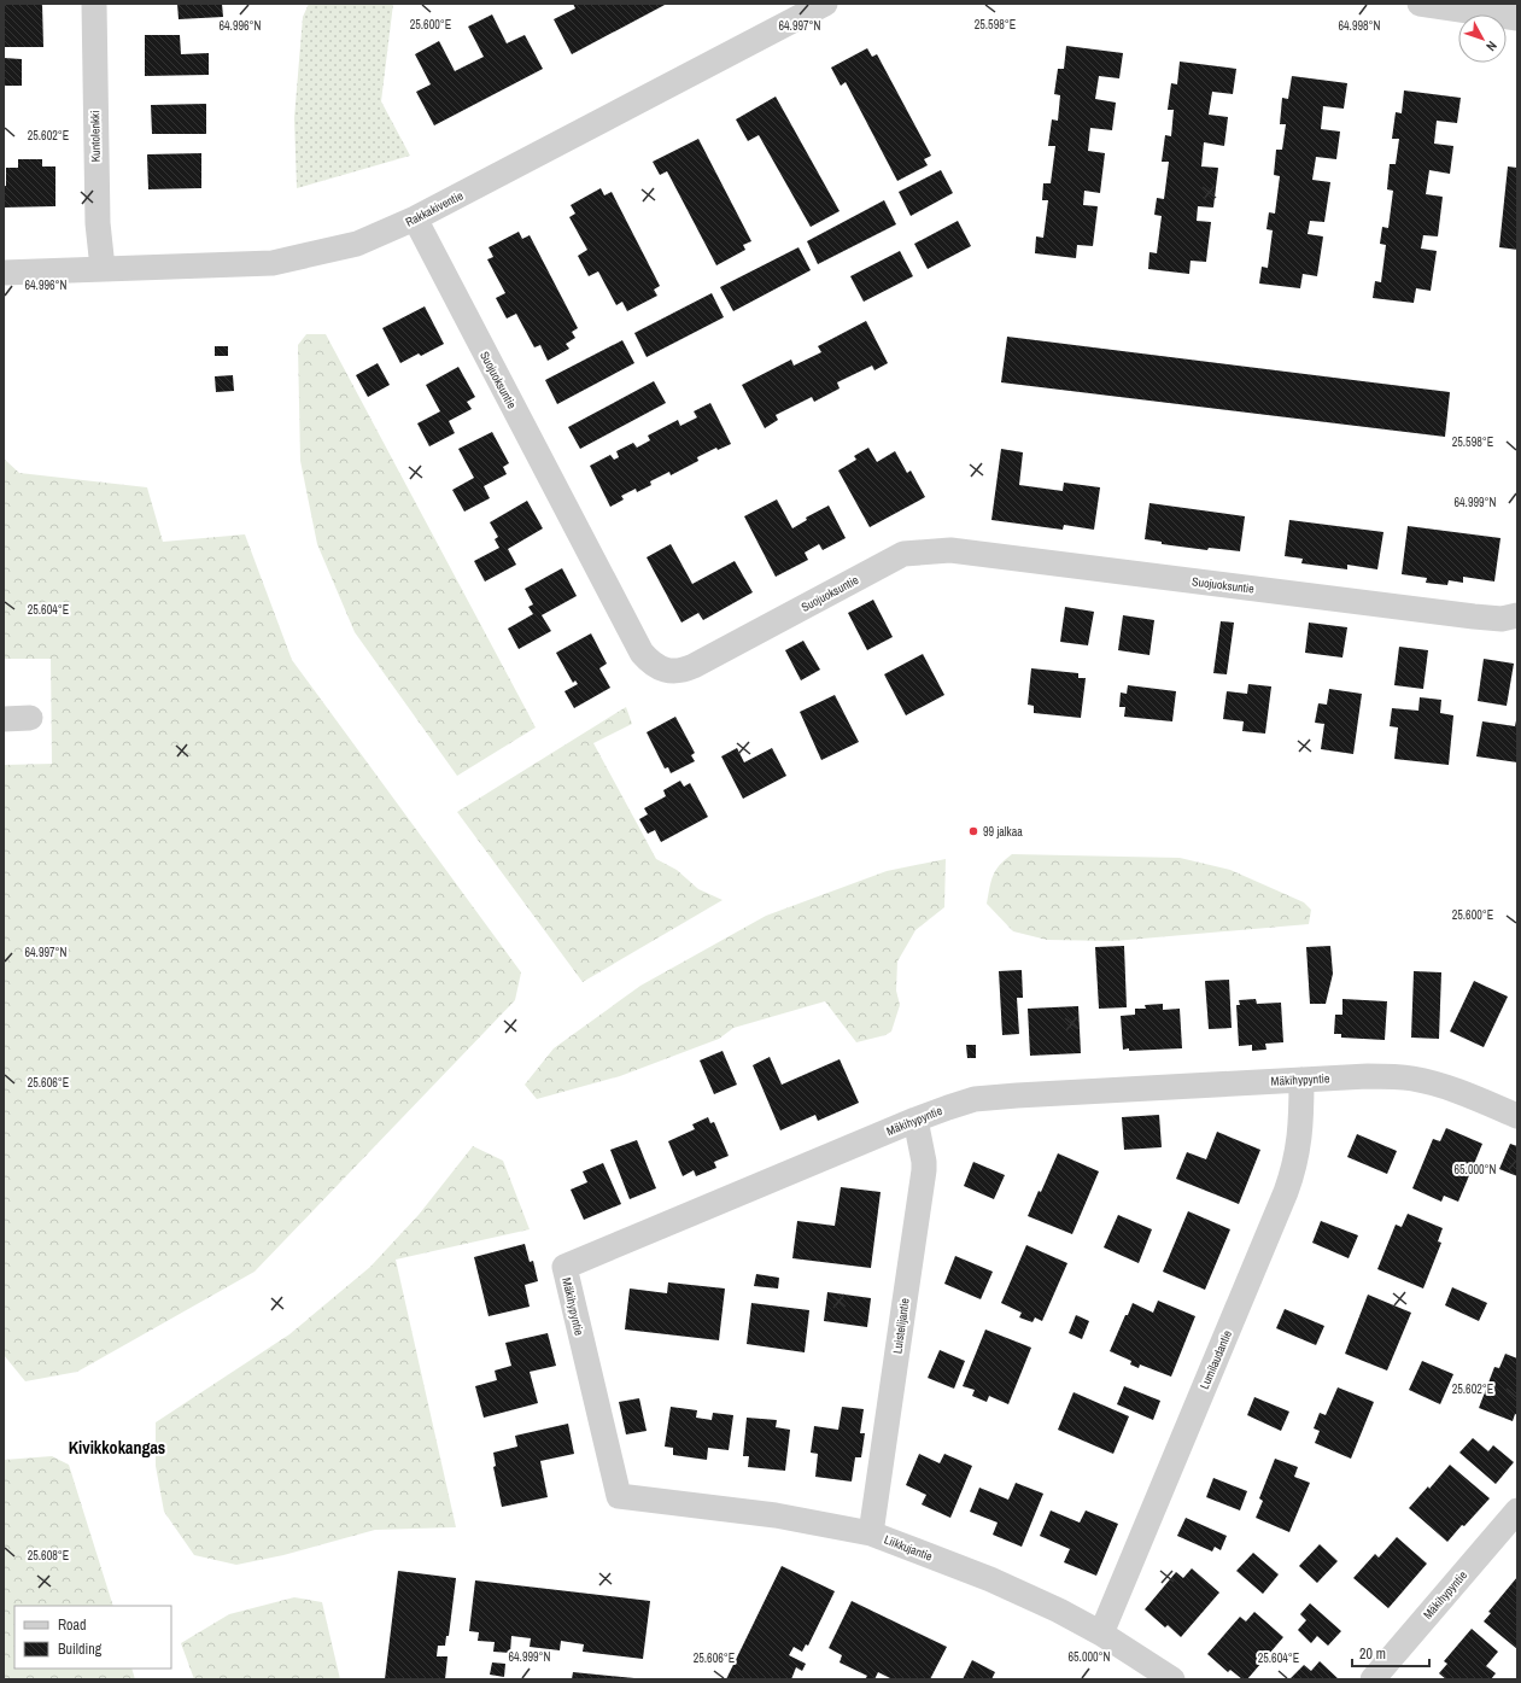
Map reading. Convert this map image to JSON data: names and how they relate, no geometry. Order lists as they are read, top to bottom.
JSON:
{
  "streets": {
    "street": [
      "Kuntolenkki",
      "Rakkakiventie",
      "Suojuoksuntie",
      "Mäkihypyntie",
      "Luistelijantie",
      "Lumilaudantie",
      "Liikkujantie"
    ]
  },
  "crossings": [
    ["Kuntolenkki", "Rakkakiventie"],
    ["Rakkakiventie", "Suojuoksuntie"],
    ["Mäkihypyntie", "Luistelijantie"],
    ["Mäkihypyntie", "Lumilaudantie"],
    ["Mäkihypyntie", "Liikkujantie"],
    ["Luistelijantie", "Liikkujantie"],
    ["Lumilaudantie", "Liikkujantie"]
  ],
  "districts": ["Kivikkokangas"],
  "places": ["99 jalkaa"],
  "legend": ["Road", "Building"],
  "scale_bar": "20 m",
  "north": "bottom right",
  "coordinates": [
    "25.600°E",
    "25.598°E",
    "64.996°N",
    "64.997°N",
    "64.998°N",
    "25.602°E",
    "64.999°N",
    "25.604°E",
    "25.606°E",
    "65.000°N",
    "25.608°E"
  ]
}
